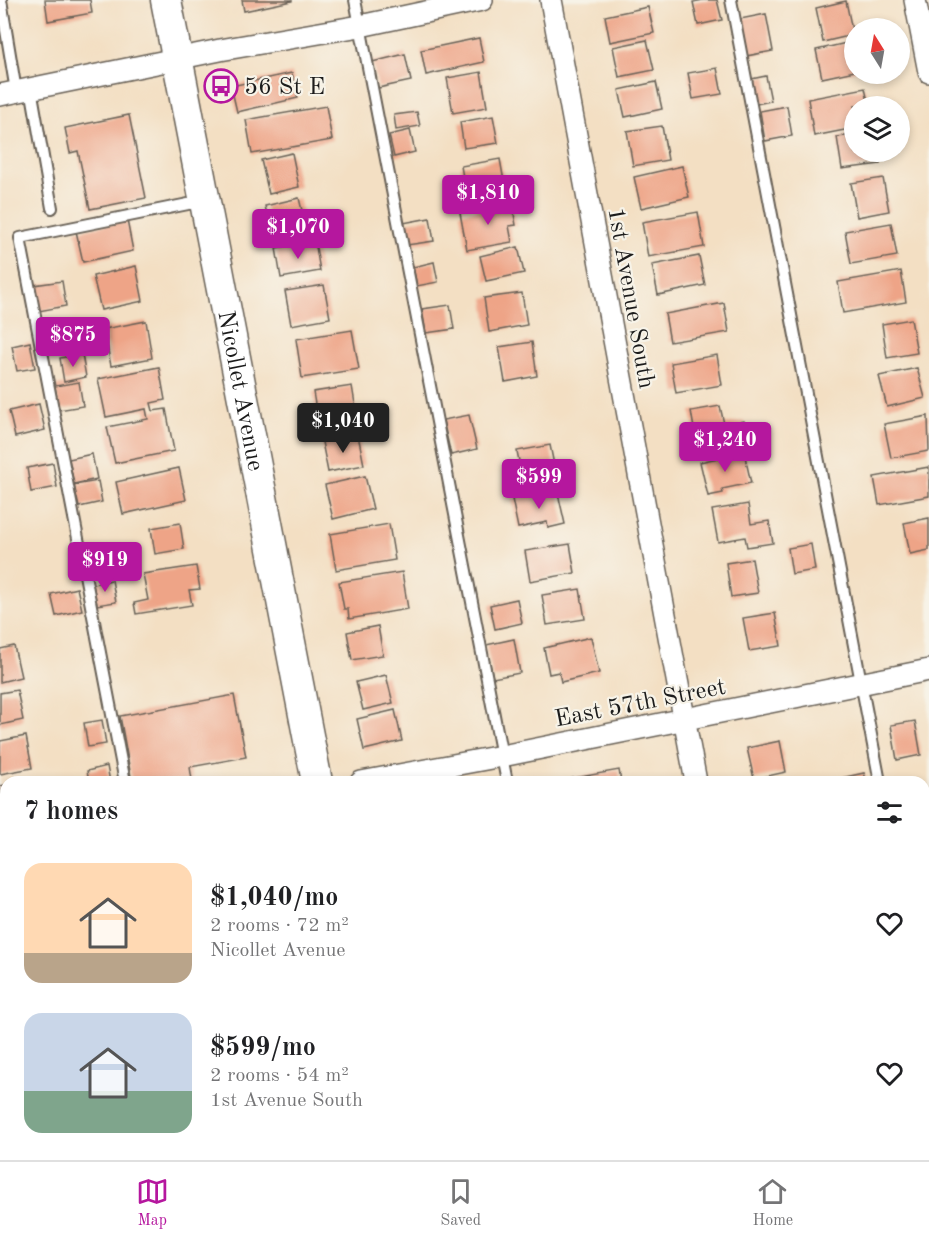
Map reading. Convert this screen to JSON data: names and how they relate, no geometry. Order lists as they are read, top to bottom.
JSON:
{
  "streets": {
    "main road": ["Nicollet Avenue"],
    "street": ["1st Avenue South", "East 57th Street"]
  },
  "crossings": [
    ["1st Avenue South", "East 57th Street"]
  ],
  "places": {
    "bus stop": ["56 St E"]
  },
  "north": "top",
  "page": {
    "price": [
      "$1,810",
      "$1,070",
      "$875",
      "$1,040",
      "$1,240",
      "$599",
      "$919"
    ],
    "heading": "7 homes",
    "list": [
      {
        "name": "$1,040/mo",
        "note": "2 rooms · 72 m² · Nicollet Avenue"
      },
      {
        "name": "$599/mo",
        "note": "2 rooms · 54 m² · 1st Avenue South"
      }
    ],
    "tabs": ["Map", "Saved", "Home"]
  }
}
